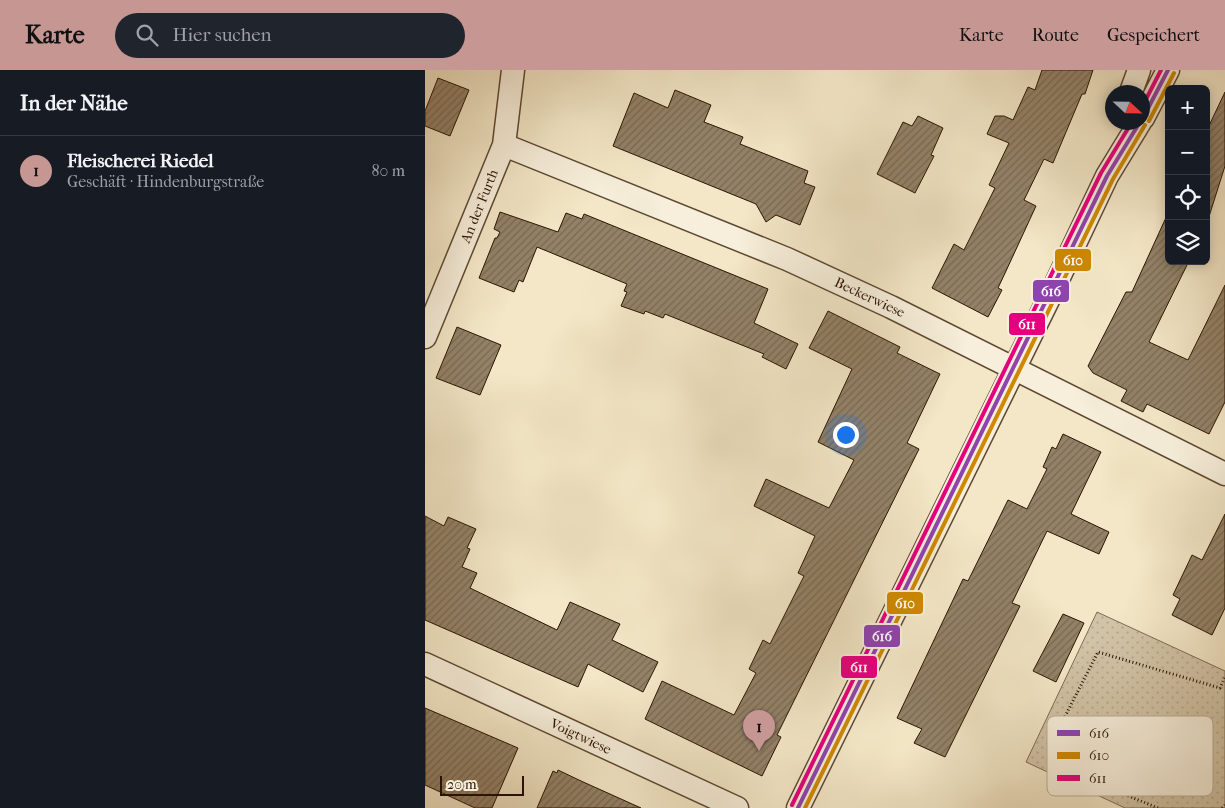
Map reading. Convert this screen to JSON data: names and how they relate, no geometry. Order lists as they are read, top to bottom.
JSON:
{
  "streets": {
    "street": ["An der Furth", "Beckerwiese", "Voigtwiese"]
  },
  "crossings": [
    ["An der Furth", "Beckerwiese"]
  ],
  "lines": ["transit line 616", "transit line 611", "transit line 610"],
  "legend": ["616", "610", "611"],
  "scale_bar": "20 m",
  "north": "right",
  "page": {
    "header": "Karte",
    "search": "Hier suchen",
    "nav": ["Karte", "Route", "Gespeichert"],
    "heading": "In der Nähe",
    "map_buttons": ["+", "−"],
    "list": [
      {
        "mark": "1",
        "name": "Fleischerei Riedel",
        "note": "Geschäft · Hindenburgstraße",
        "value": "80 m"
      }
    ],
    "pins": "1",
    "scale": "20 m"
  }
}
